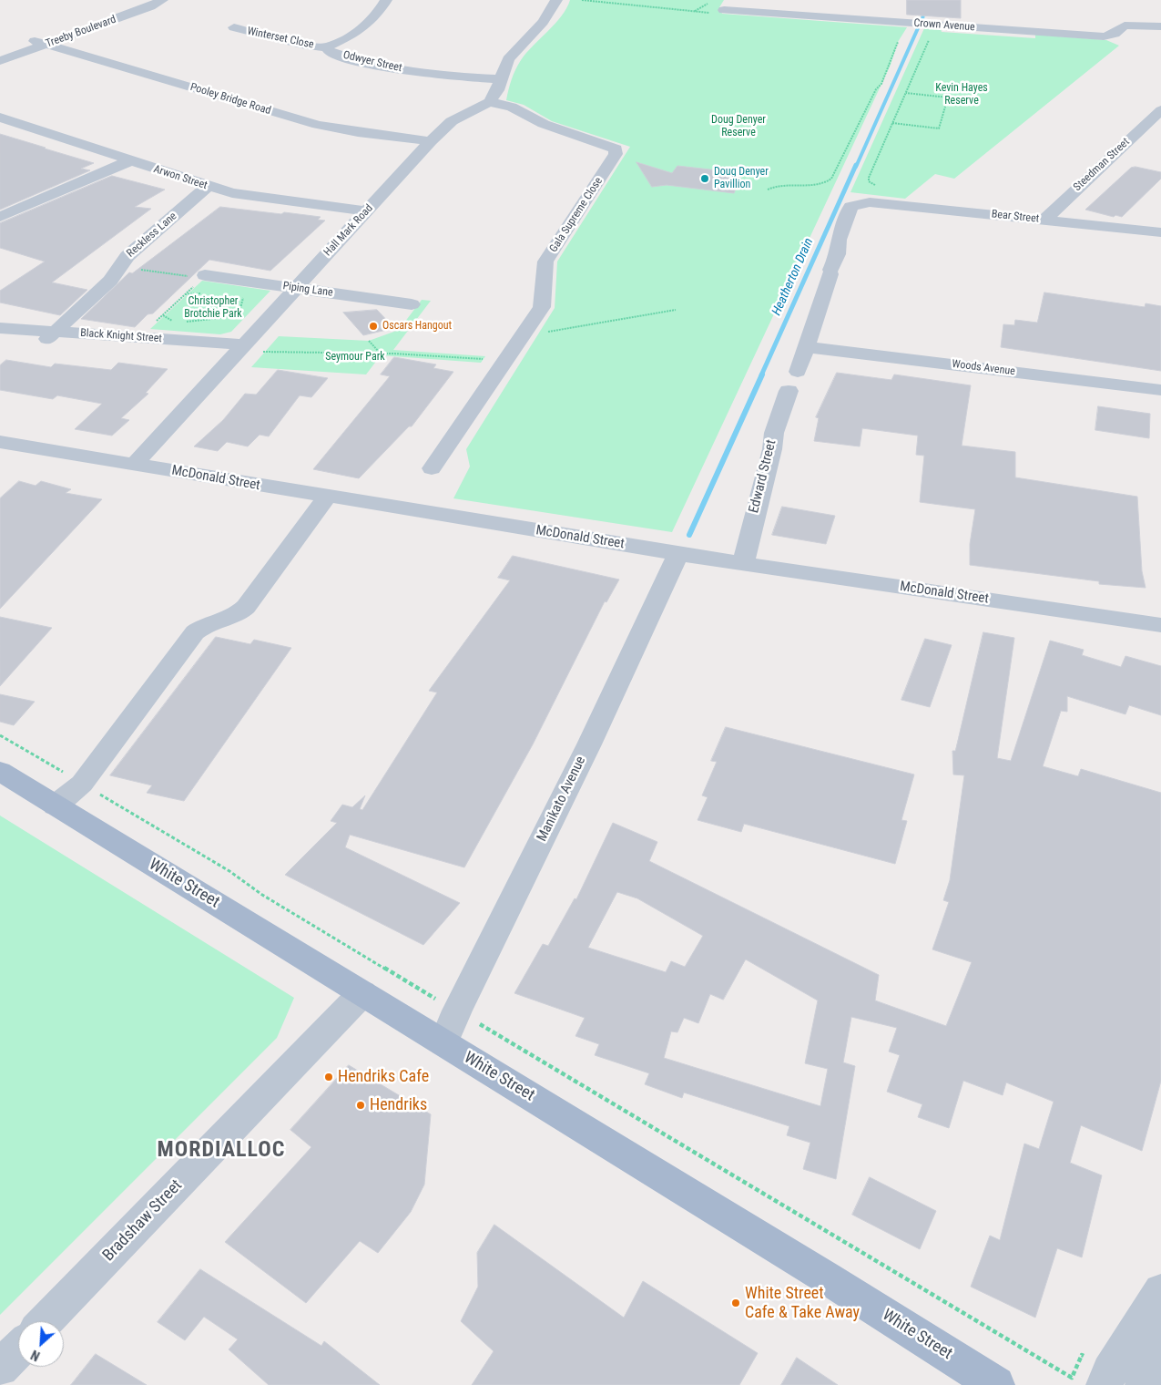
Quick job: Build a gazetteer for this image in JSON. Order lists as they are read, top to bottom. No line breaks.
{"streets":{"main road":["White Street"],"street":["Crown Avenue","Treeby Boulevard","Winterset Close","Odwyer Street","Pooley Bridge Road","Steedman Street","Arwon Street","Gala Supreme Close","Bear Street","Hall Mark Road","Reckless Lane","Piping Lane","Black Knight Street","Woods Avenue","Edward Street","McDonald Street","Manikato Avenue","Bradshaw Street"]},"crossings":[["Treeby Boulevard","Pooley Bridge Road"],["Winterset Close","Odwyer Street"],["Pooley Bridge Road","Hall Mark Road"],["Steedman Street","Bear Street"],["Arwon Street","Hall Mark Road"],["Arwon Street","Reckless Lane"],["Gala Supreme Close","Hall Mark Road"],["Hall Mark Road","Piping Lane"],["Hall Mark Road","Black Knight Street"],["Hall Mark Road","McDonald Street"],["Reckless Lane","Black Knight Street"],["Edward Street","McDonald Street"],["McDonald Street","Manikato Avenue"],["Manikato Avenue","White Street"],["White Street","Bradshaw Street"]],"districts":["MORDIALLOC"],"water":["Heatherton Drain"],"parks":["Kevin Hayes Reserve","Doug Denyer Reserve","Christopher Brotchie Park","Seymour Park"],"places":["Doug Denyer Pavillion","Oscars Hangout","Hendriks Cafe","Hendriks","White Street Cafe & Take Away"],"north":"bottom left"}
